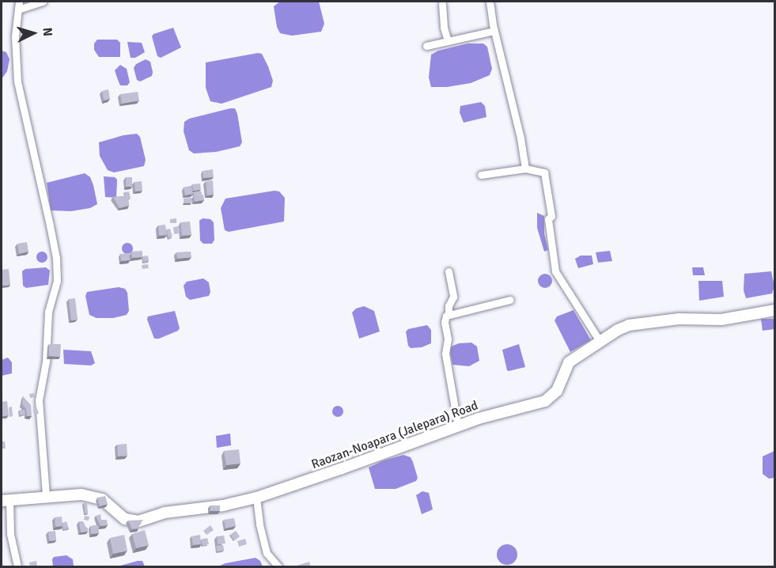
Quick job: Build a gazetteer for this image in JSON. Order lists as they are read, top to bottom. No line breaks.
{"streets":{"main road":["Raozan-Noapara (Jalepara) Road"]},"north":"right"}
